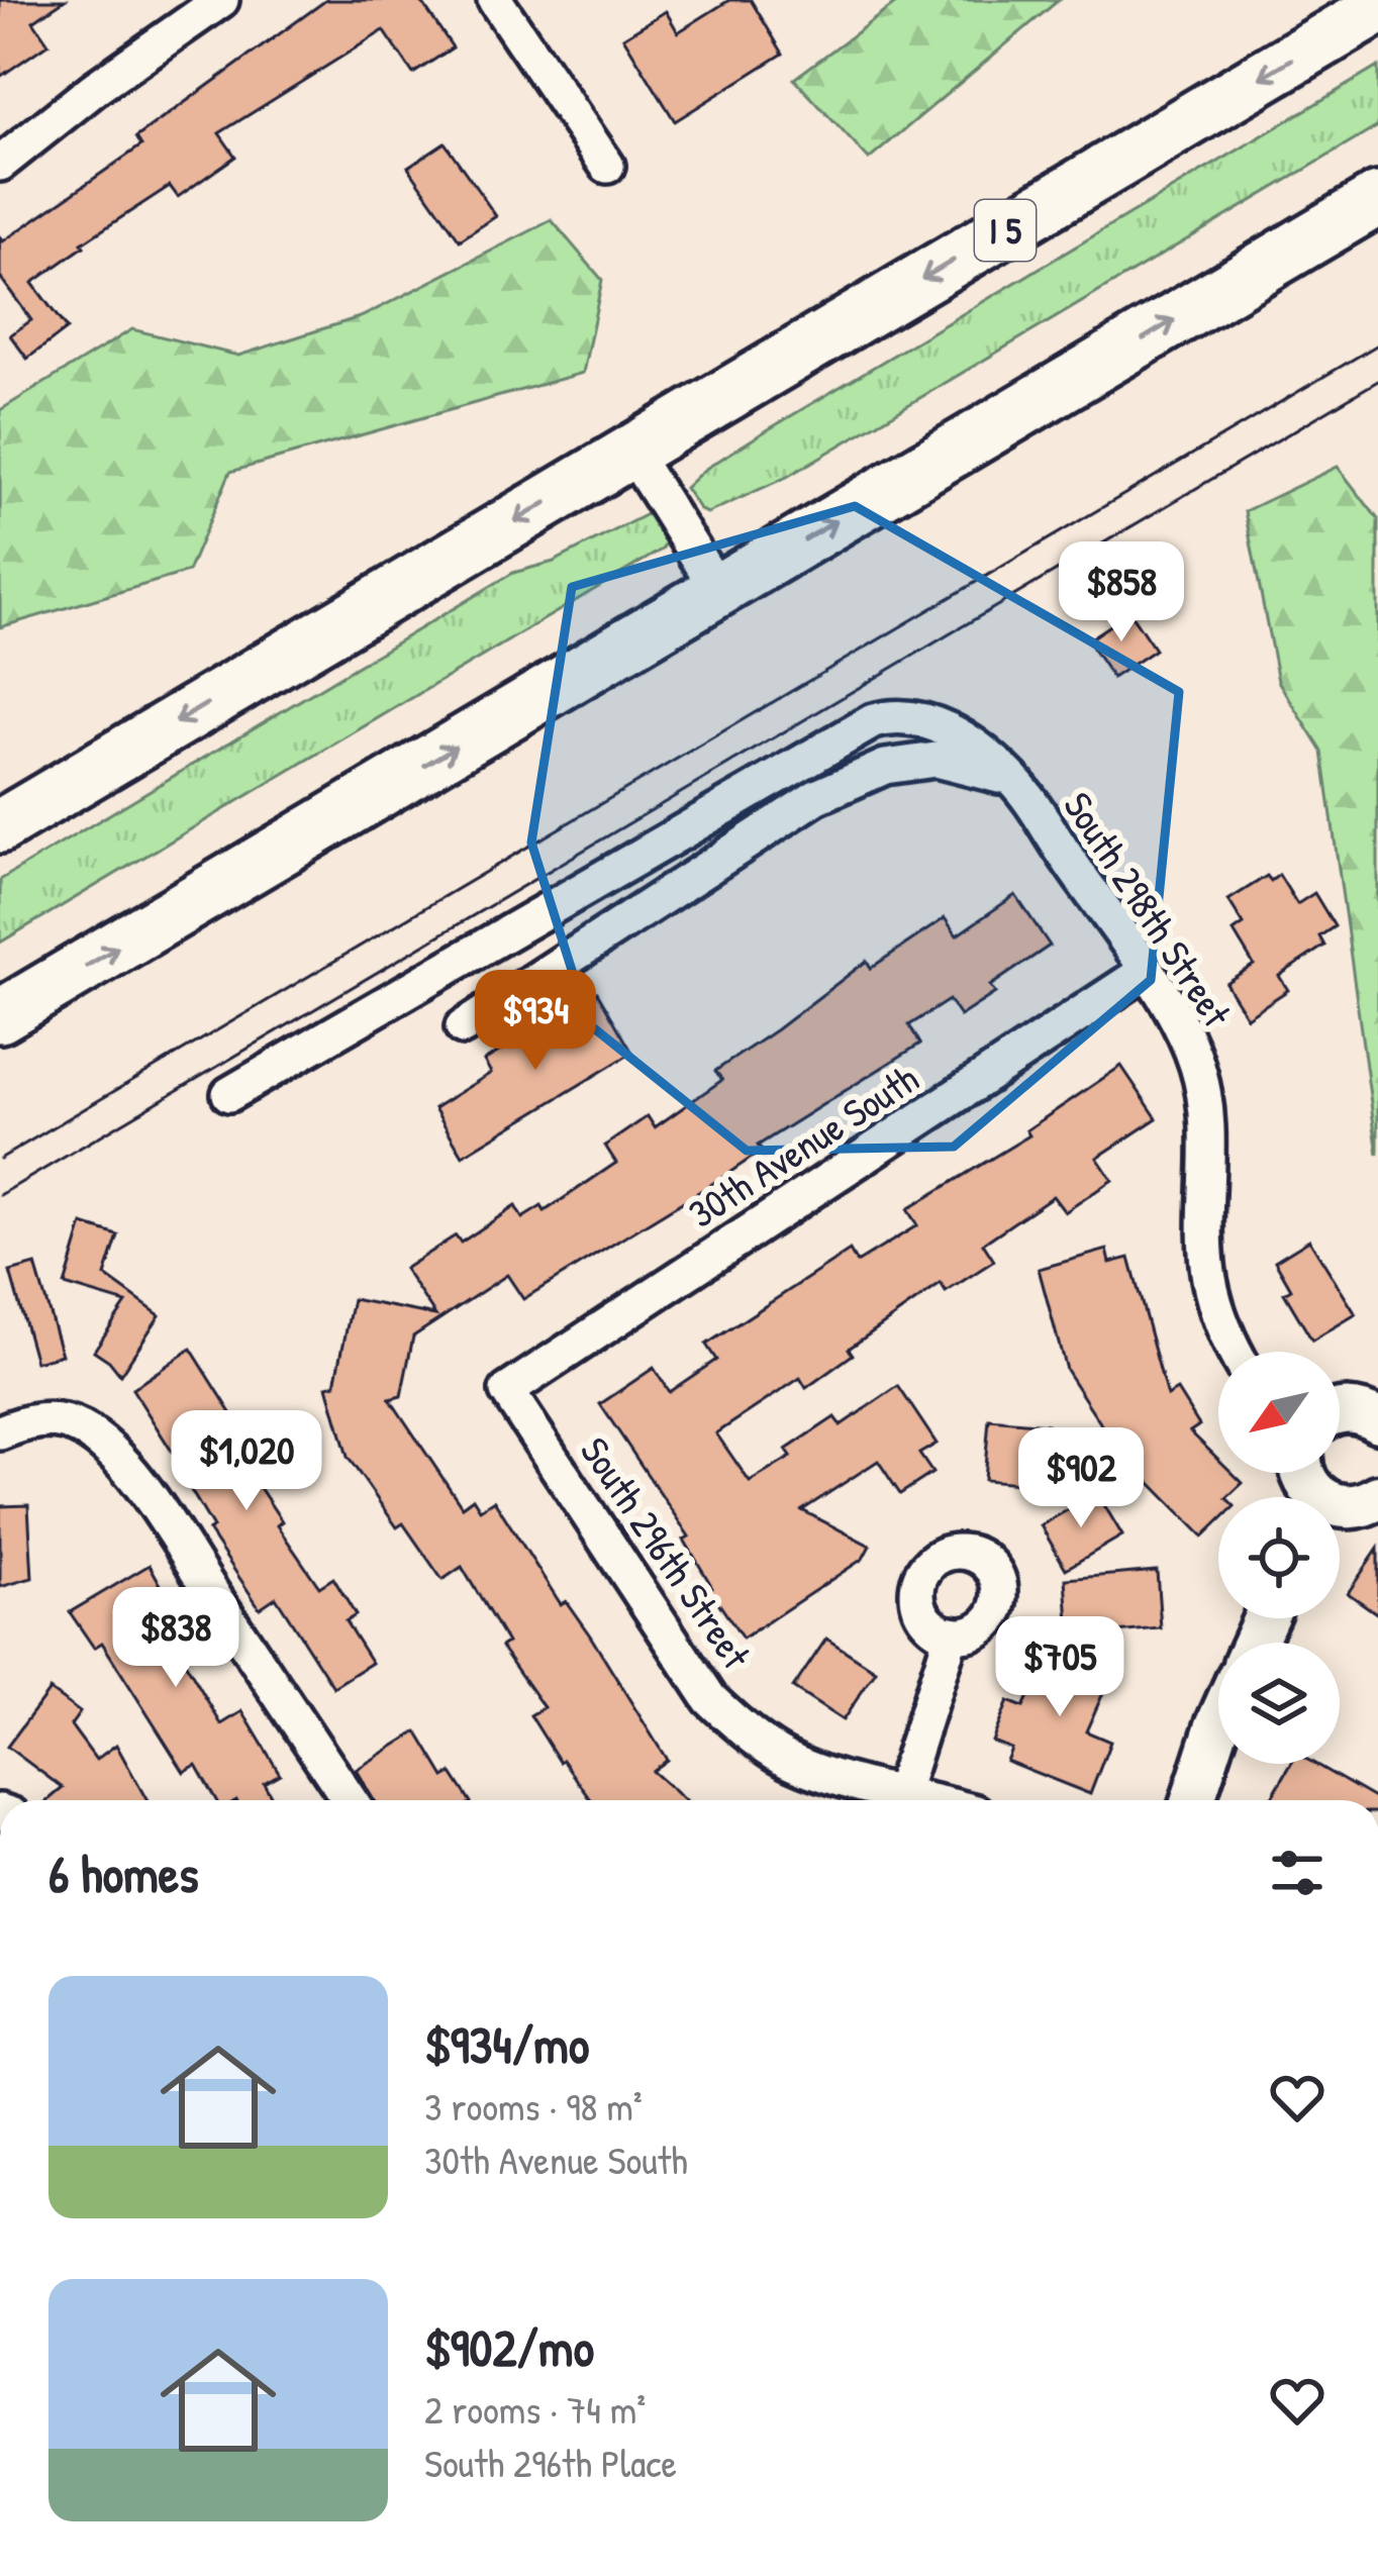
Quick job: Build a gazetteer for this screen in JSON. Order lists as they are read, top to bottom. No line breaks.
{"streets":{"highway":["I 5"],"street":["South 298th Street","30th Avenue South","South 296th Street"]},"crossings":[["South 298th Street","30th Avenue South"],["30th Avenue South","South 296th Street"]],"north":"bottom left","page":{"price":["$858","$934","$1,020","$902","$838","$705"],"heading":"6 homes","list":[{"name":"$934/mo","note":"3 rooms · 98 m² · 30th Avenue South"},{"name":"$902/mo","note":"2 rooms · 74 m² · South 296th Place"}]}}
